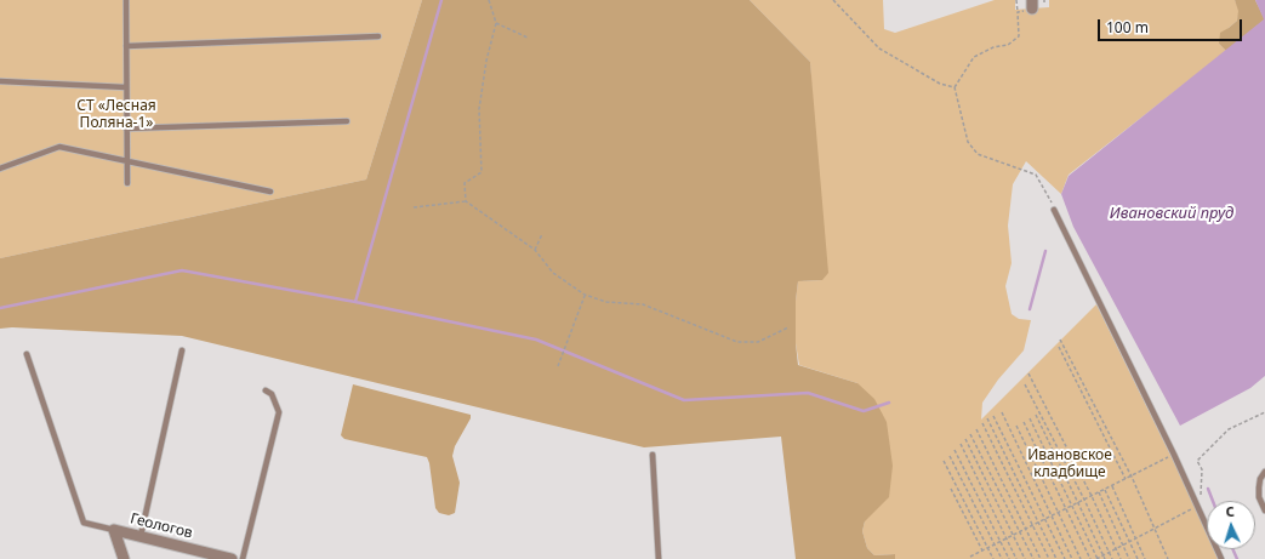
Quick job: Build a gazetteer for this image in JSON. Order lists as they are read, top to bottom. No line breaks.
{"streets":{"street":["Геологов"]},"water":["Ивановский пруд"],"parks":["СТ «Лесная Поляна-1»","Ивановское кладбище"],"scale_bar":"100 m","north":"top"}
